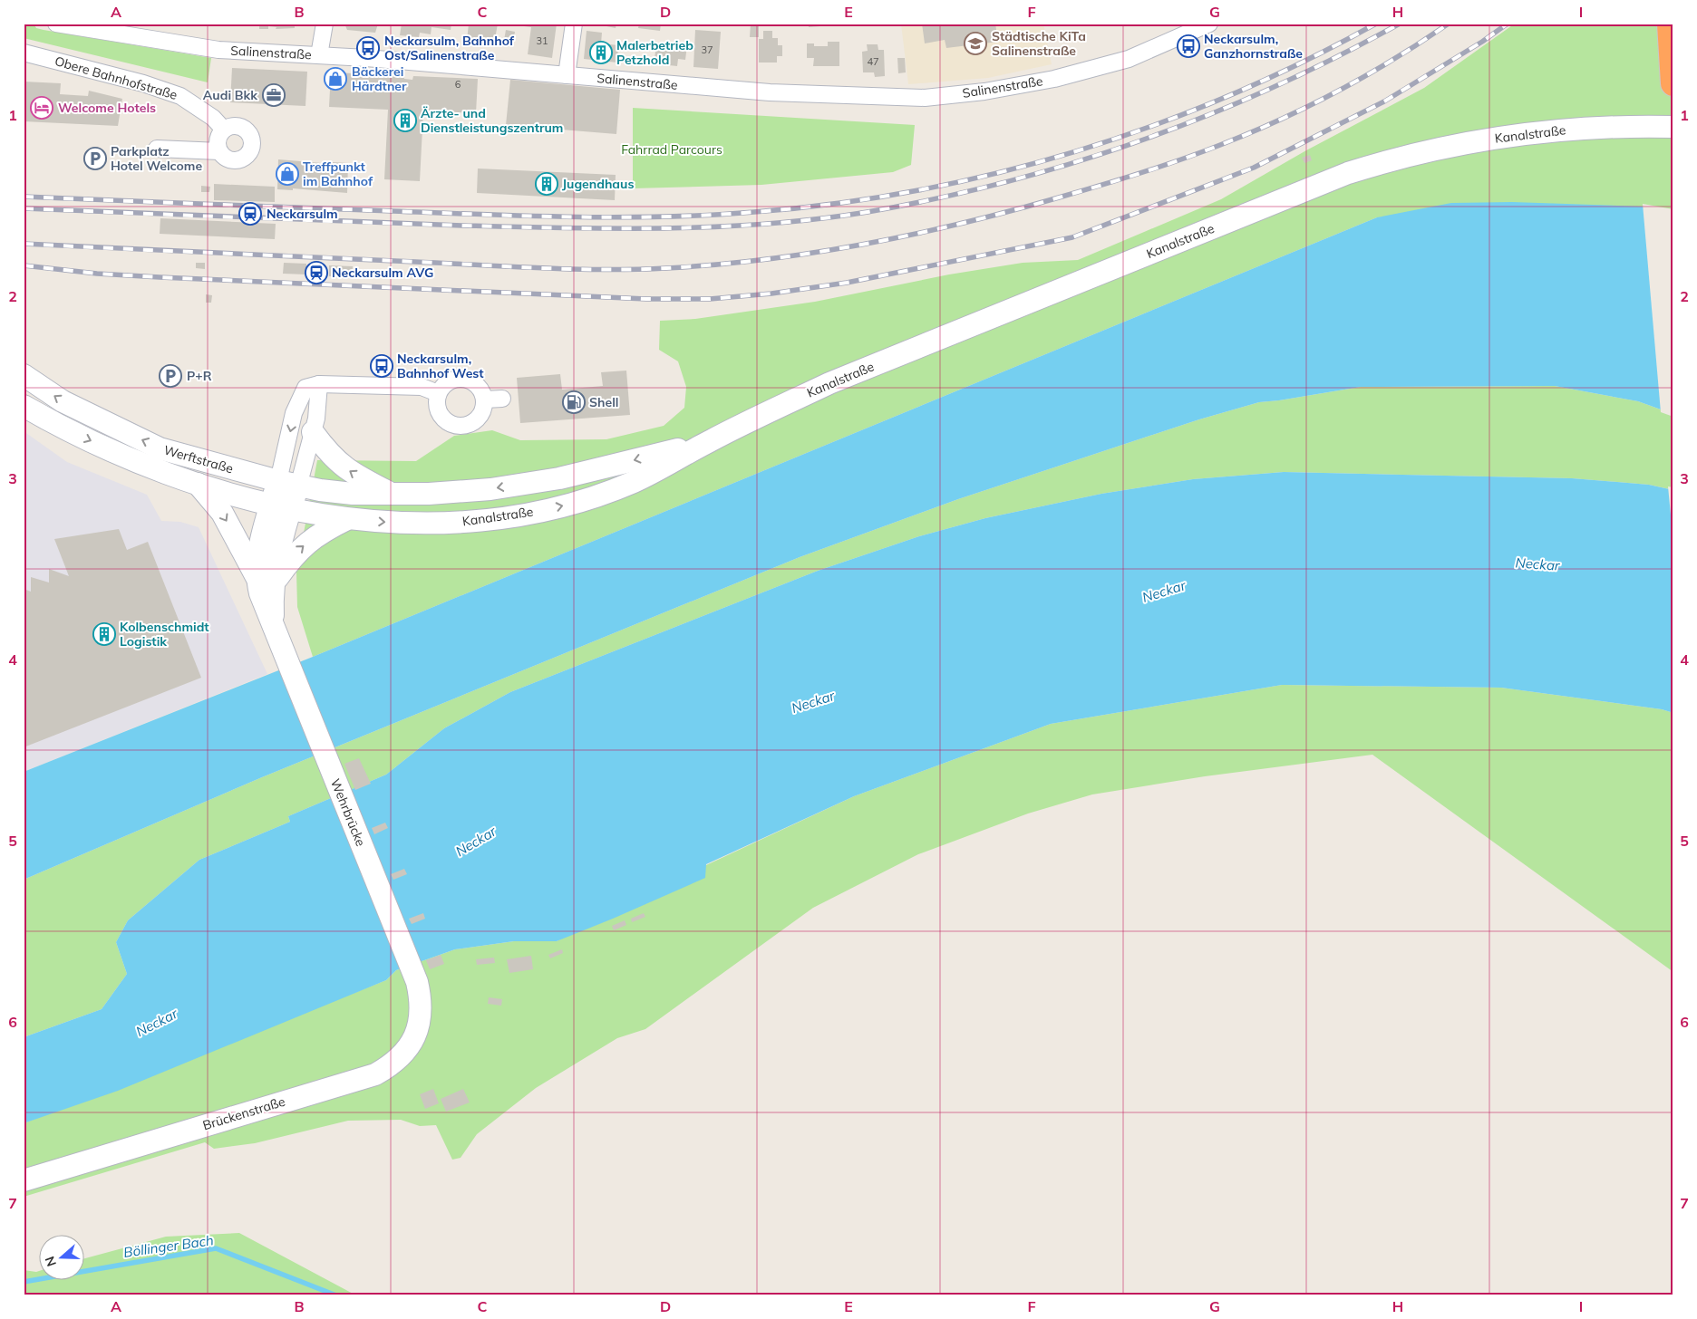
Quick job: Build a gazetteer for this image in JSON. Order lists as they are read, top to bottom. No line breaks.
{"streets":{"main road":["Kanalstraße","Werftstraße","Wehrbrücke","Brückenstraße"],"street":["Salinenstraße","Obere Bahnhofstraße"]},"crossings":[["Kanalstraße","Werftstraße"],["Wehrbrücke","Brückenstraße"]],"water":["Neckar","Böllinger Bach"],"parks":["Fahrrad Parcours"],"places":{"school or university":["Städtische KiTa Salinenstraße"],"bus stop":["Neckarsulm, Ganzhornstraße","Neckarsulm, Bahnhof Ost/Salinenstraße","Neckarsulm, Bahnhof West"],"building":["Malerbetrieb Petzhold","Ärzte- und Dienstleistungszentrum","Jugendhaus","Kolbenschmidt Logistik"],"shop":["Bäckerei Härdtner","Treffpunkt im Bahnhof"],"office":["Audi Bkk"],"hotel":["Welcome Hotels"],"parking":["Parkplatz Hotel Welcome","P+R"],"station":["Neckarsulm","Neckarsulm AVG"],"fuel station":["Shell"]},"house_numbers":["31","37","47","6"],"north":"left","grid":{"columns":["A","B","C","D","E","F","G","H","I"],"rows":["1","2","3","4","5","6","7"]}}
